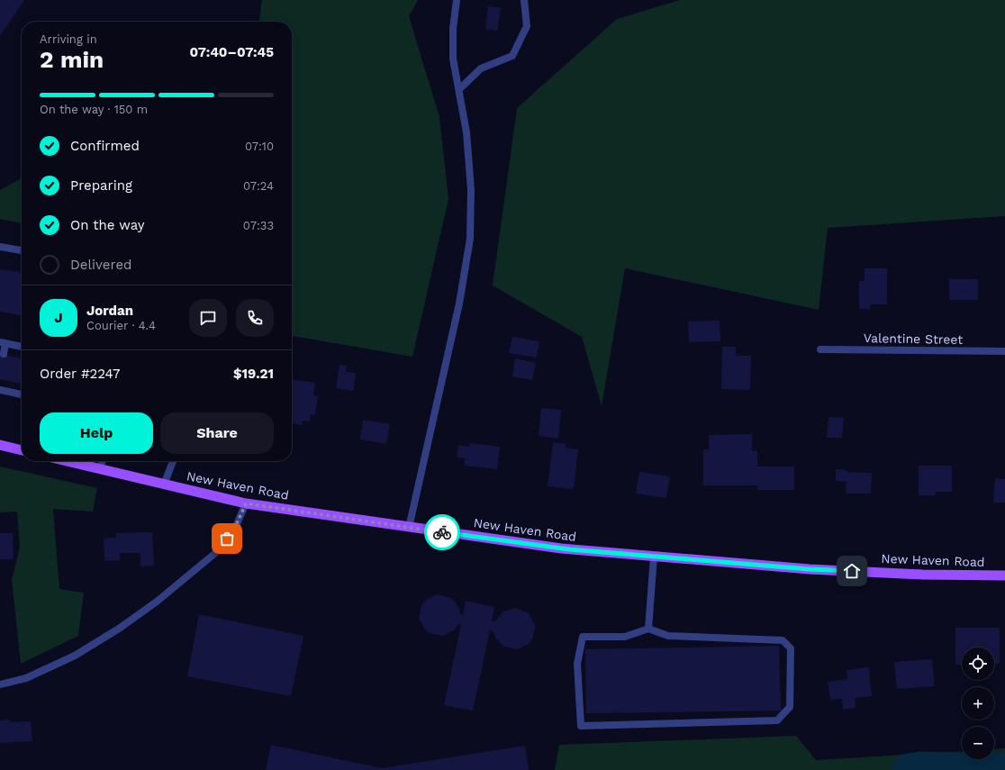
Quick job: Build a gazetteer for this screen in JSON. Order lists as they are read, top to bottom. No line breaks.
{"streets":{"main road":["New Haven Road"],"street":["Valentine Street"]},"page":{"heading":["2 min","Arriving in","07:40–07:45"],"panel":["Jordan","Courier · 4.4","Order #2247","$19.21"],"bar":"On the way · 150 m","list":[["Confirmed","07:10"],["Preparing","07:24"],["On the way","07:33"],"Delivered"],"round":"J","buttons":["Help","Share"],"map_buttons":["+","−"]}}
